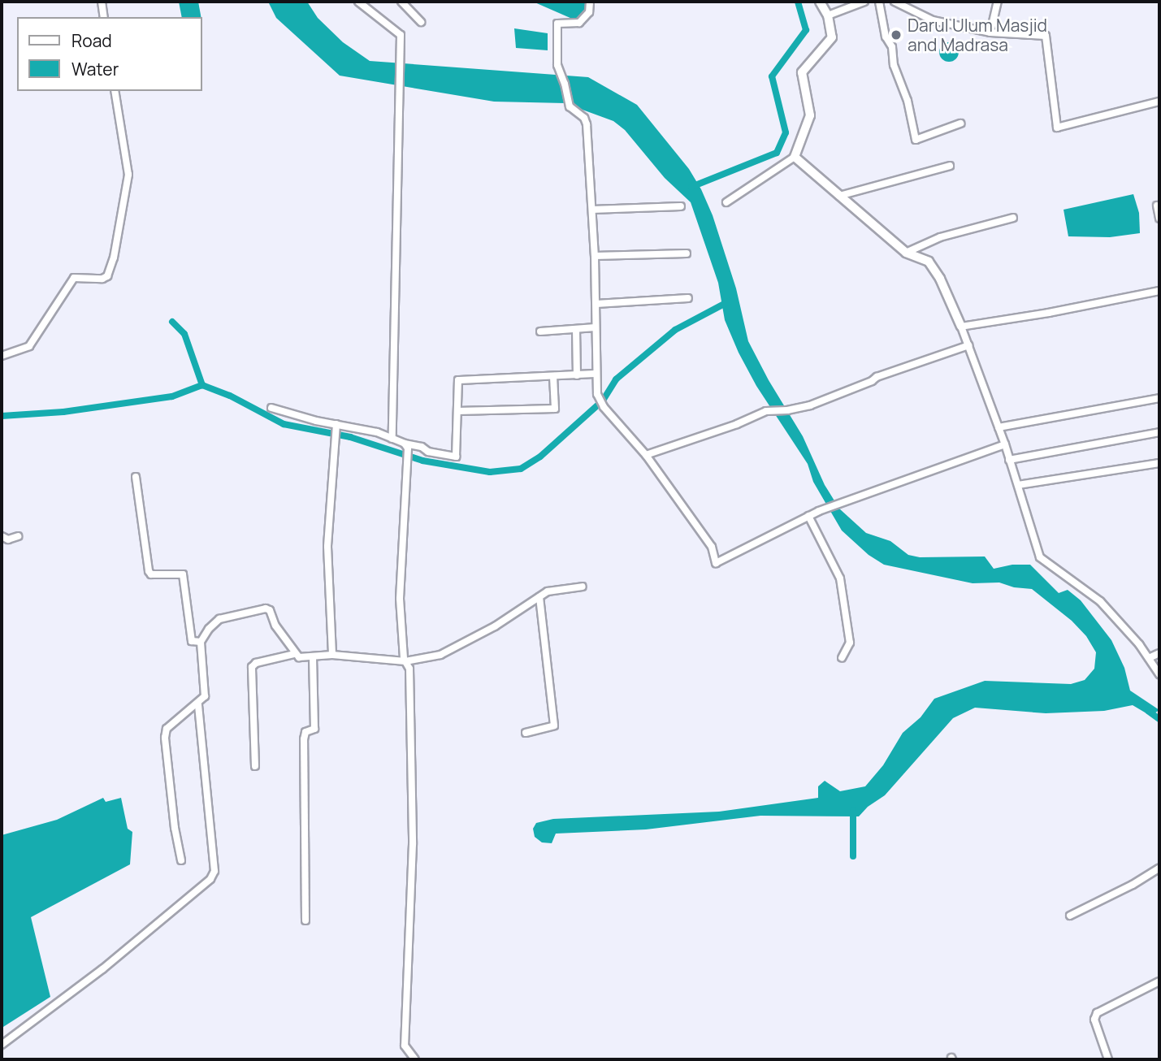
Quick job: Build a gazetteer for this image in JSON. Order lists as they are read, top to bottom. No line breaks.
{"places":["Darul Ulum Masjid and Madrasa"],"legend":["Road","Water"]}
